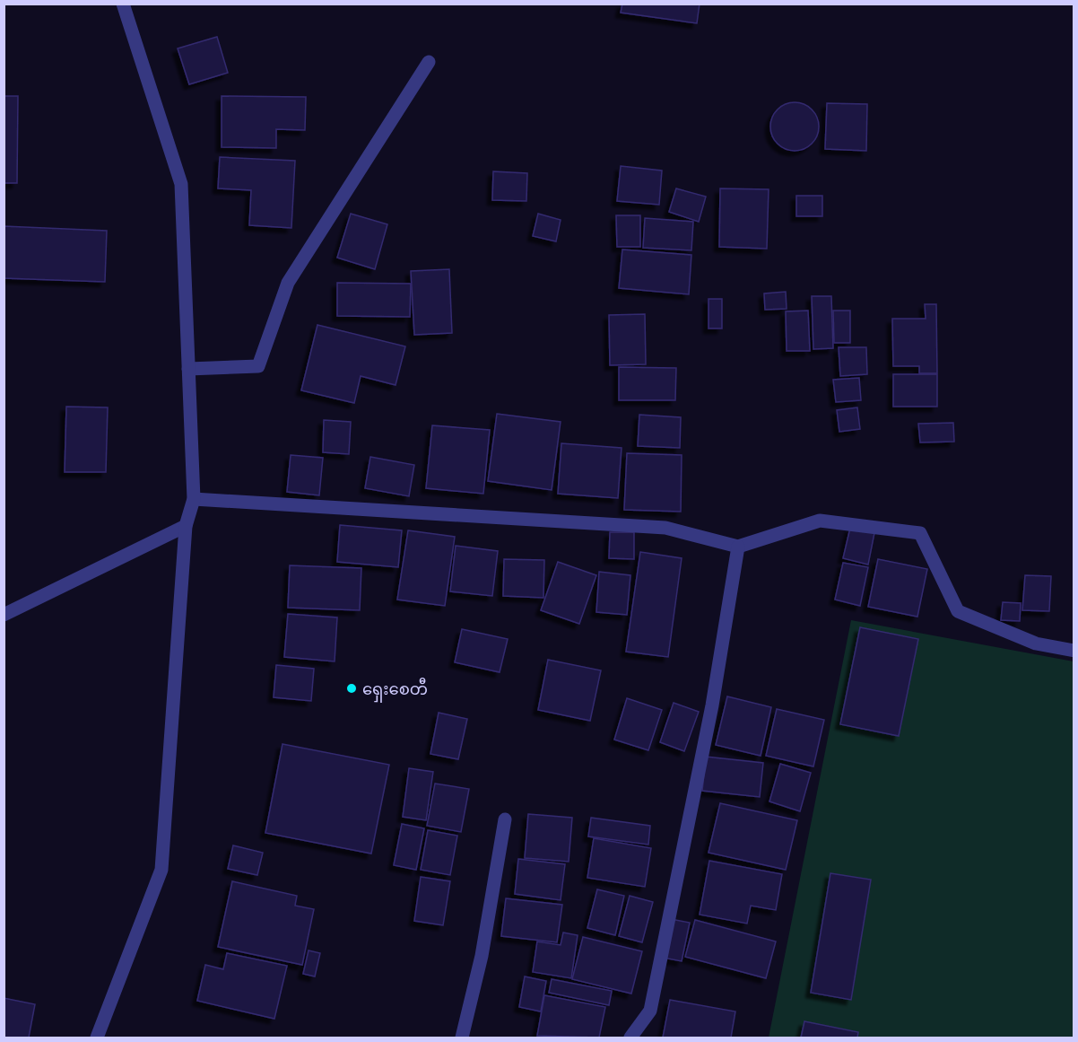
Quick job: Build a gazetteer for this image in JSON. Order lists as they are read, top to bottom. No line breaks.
{"places":["ရှေးစေတီ"]}
